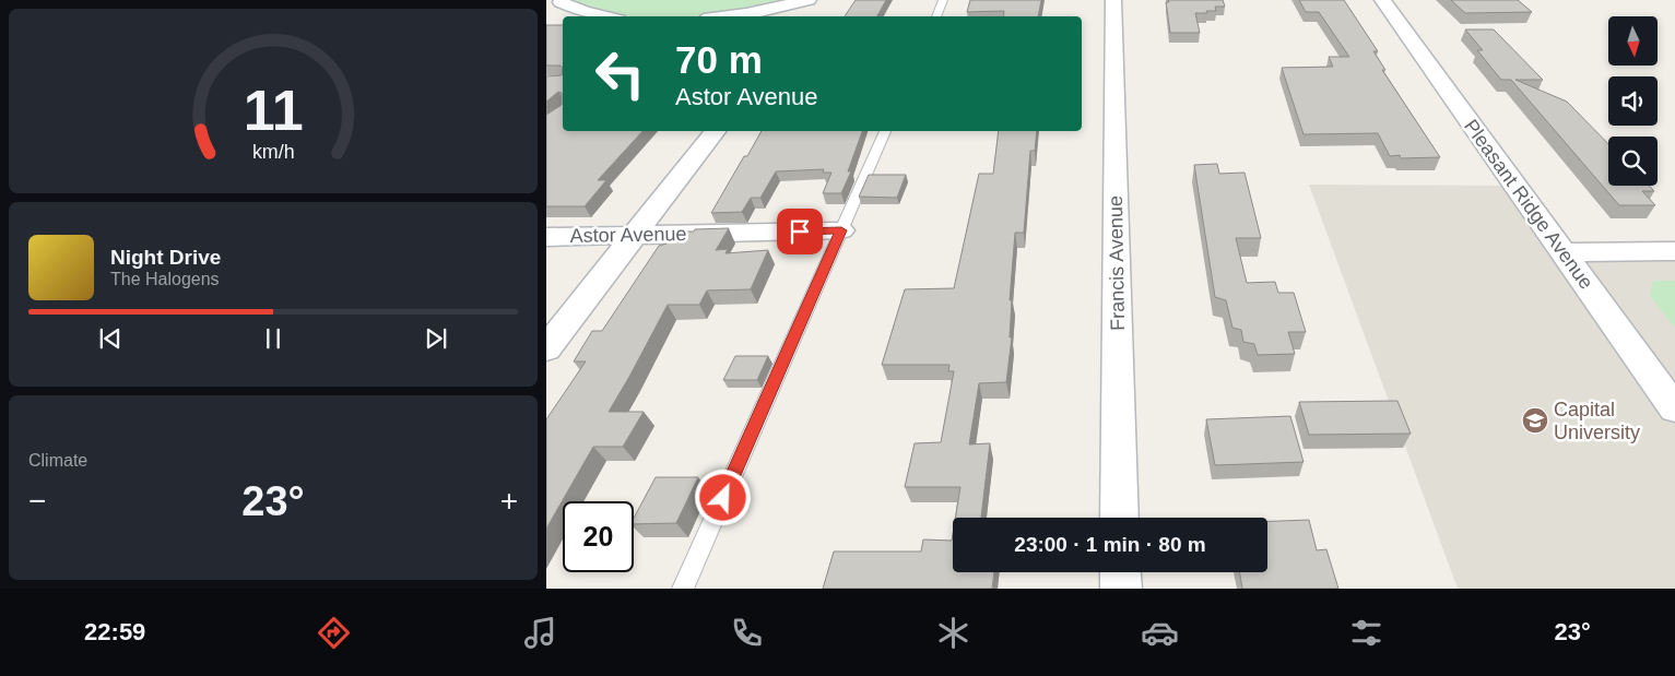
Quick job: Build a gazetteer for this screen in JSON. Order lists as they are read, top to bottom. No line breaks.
{"streets":{"street":["Pleasant Ridge Avenue","Astor Avenue","Francis Avenue"]},"places":{"school or university":["Capital University"]},"north":"bottom","page":{"turn":["70 m","Astor Avenue"],"song":["Night Drive","The Halogens"],"tile":"Climate","heat":["−","23°","+"],"limit":"20","trip":"23:00 · 1 min · 80 m","tabs":["22:59","23°"],"gauge":["11","km/h"]}}
